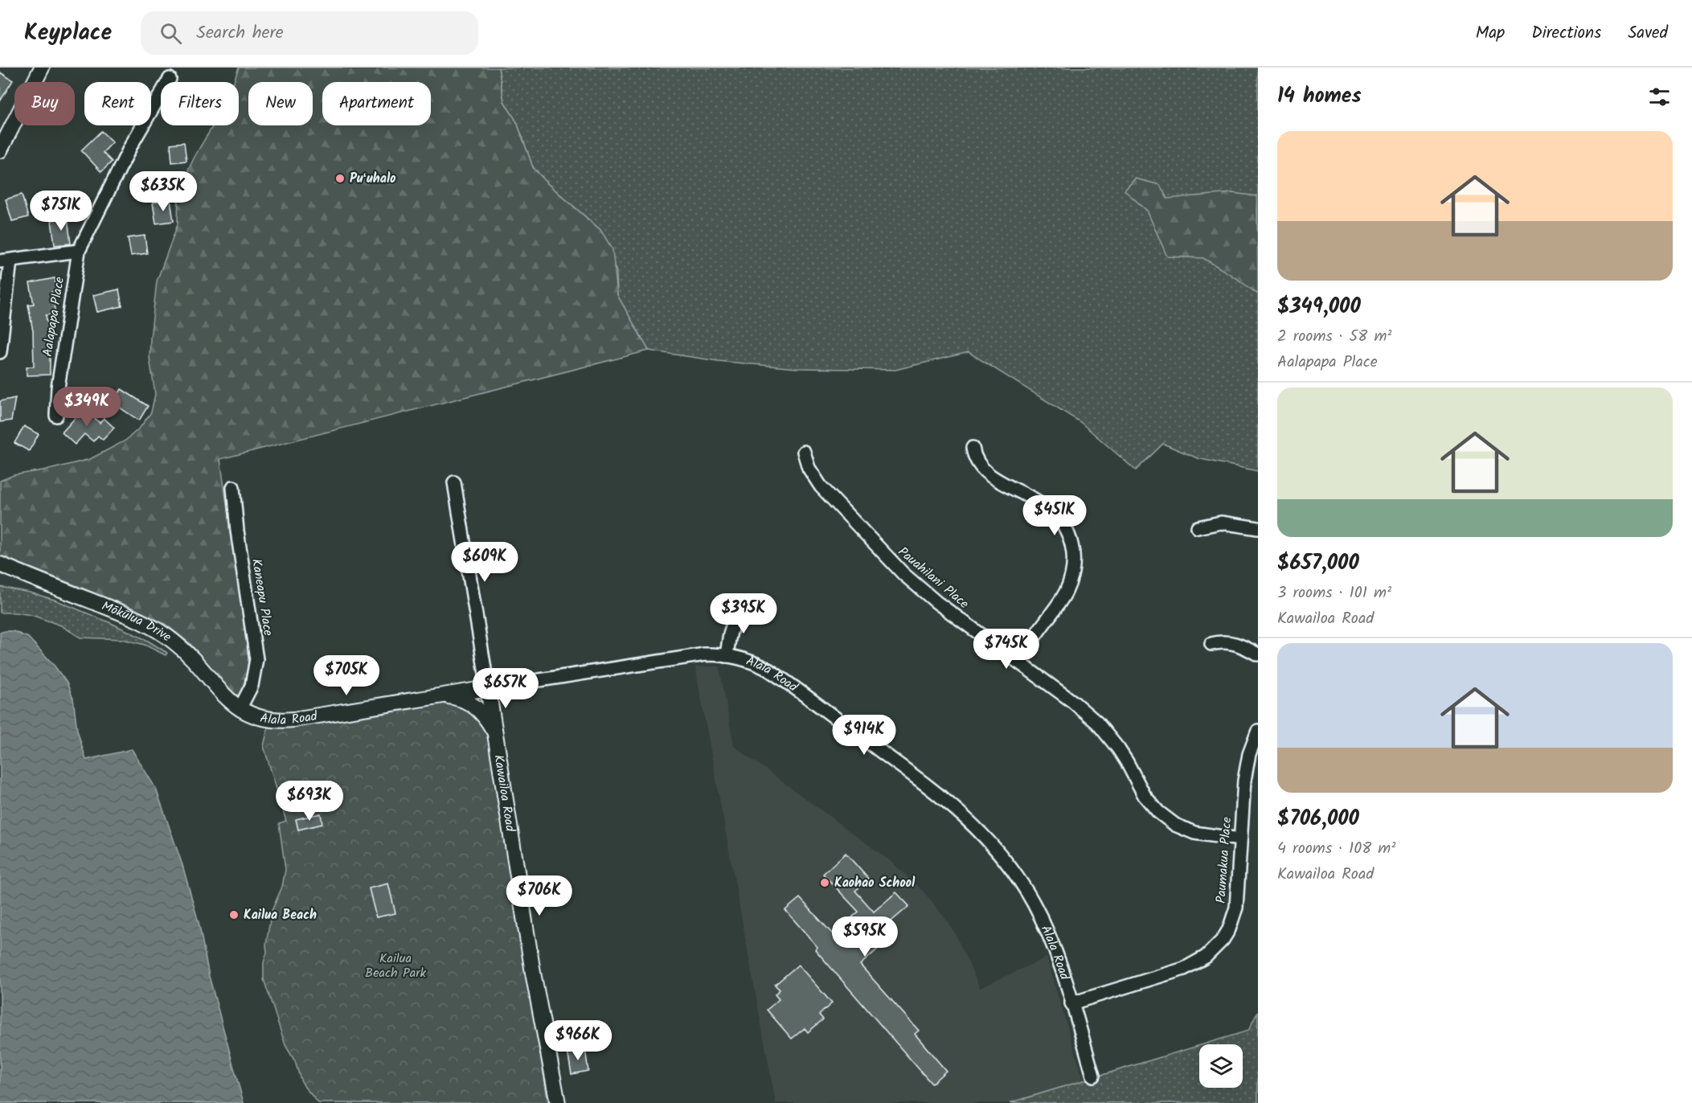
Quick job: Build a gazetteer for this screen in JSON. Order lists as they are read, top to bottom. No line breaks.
{"streets":{"street":["Aalapapa Place","Pauahilani Place","Kaneapu Place","Mōkūlua Drive","Alala Road","Kawailoa Road","Paumakua Place"]},"crossings":[["Pauahilani Place","Paumakua Place"],["Kaneapu Place","Mōkūlua Drive"],["Kaneapu Place","Alala Road"],["Mōkūlua Drive","Alala Road"],["Alala Road","Kawailoa Road"],["Alala Road","Paumakua Place"]],"parks":["Kailua Beach Park"],"places":["Puʻuhalo","Kaohao School","Kailua Beach"],"page":{"header":"Keyplace","search":"Search here","nav":["Map","Directions","Saved"],"heading":"14 homes","chip":["Buy","Rent","Filters","New","Apartment"],"list":[{"name":"$349,000","note":"2 rooms · 58 m² · Aalapapa Place"},{"name":"$657,000","note":"3 rooms · 101 m² · Kawailoa Road"},{"name":"$706,000","note":"4 rooms · 108 m² · Kawailoa Road"}],"price":["$635K","$751K","$349K","$451K","$609K","$395K","$745K","$705K","$657K","$914K","$693K","$706K","$595K","$966K"]}}
